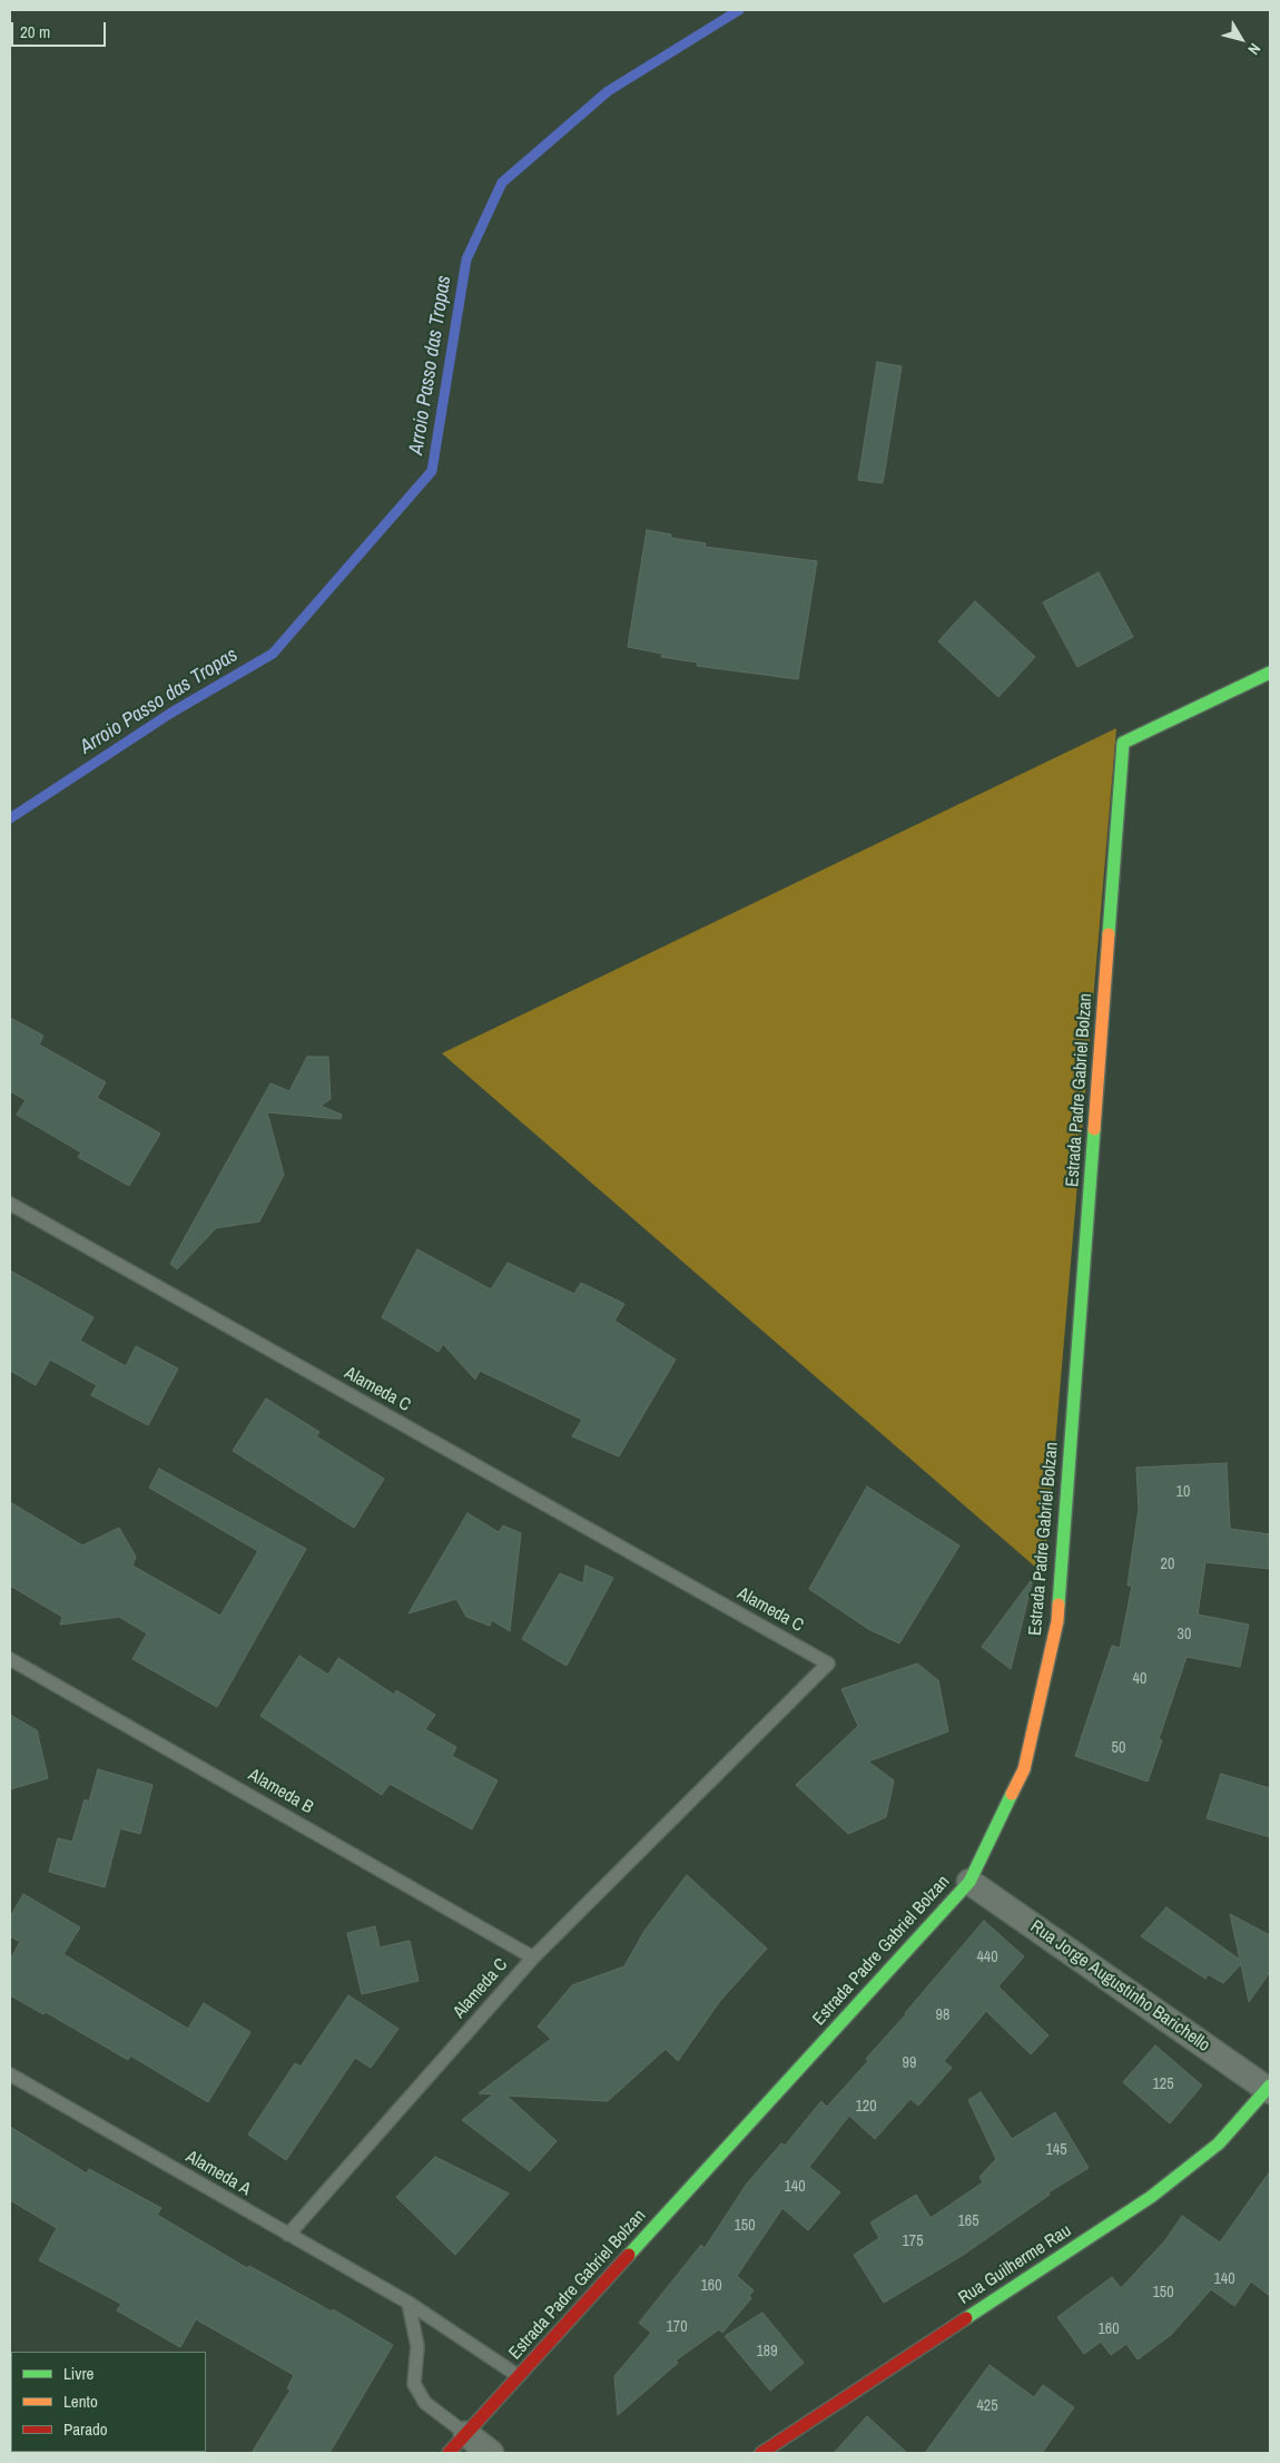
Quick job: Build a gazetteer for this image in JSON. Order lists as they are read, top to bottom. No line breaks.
{"streets":{"street":["Estrada Padre Gabriel Bolzan","Rua Jorge Augustinho Barichello","Rua Guilherme Rau"],"lane":["Alameda C","Alameda B","Alameda A"]},"crossings":[["Estrada Padre Gabriel Bolzan","Rua Jorge Augustinho Barichello"],["Estrada Padre Gabriel Bolzan","Alameda A"],["Alameda C","Alameda B"],["Alameda C","Alameda A"],["Rua Jorge Augustinho Barichello","Rua Guilherme Rau"]],"water":["Arroio Passo das Tropas"],"house_numbers":["10","20","30","40","50","440","98","99","125","120","145","140","165","150","175","140","160","150","170","160","189","425"],"legend":["Livre","Lento","Parado"],"scale_bar":"20 m","north":"bottom right"}
